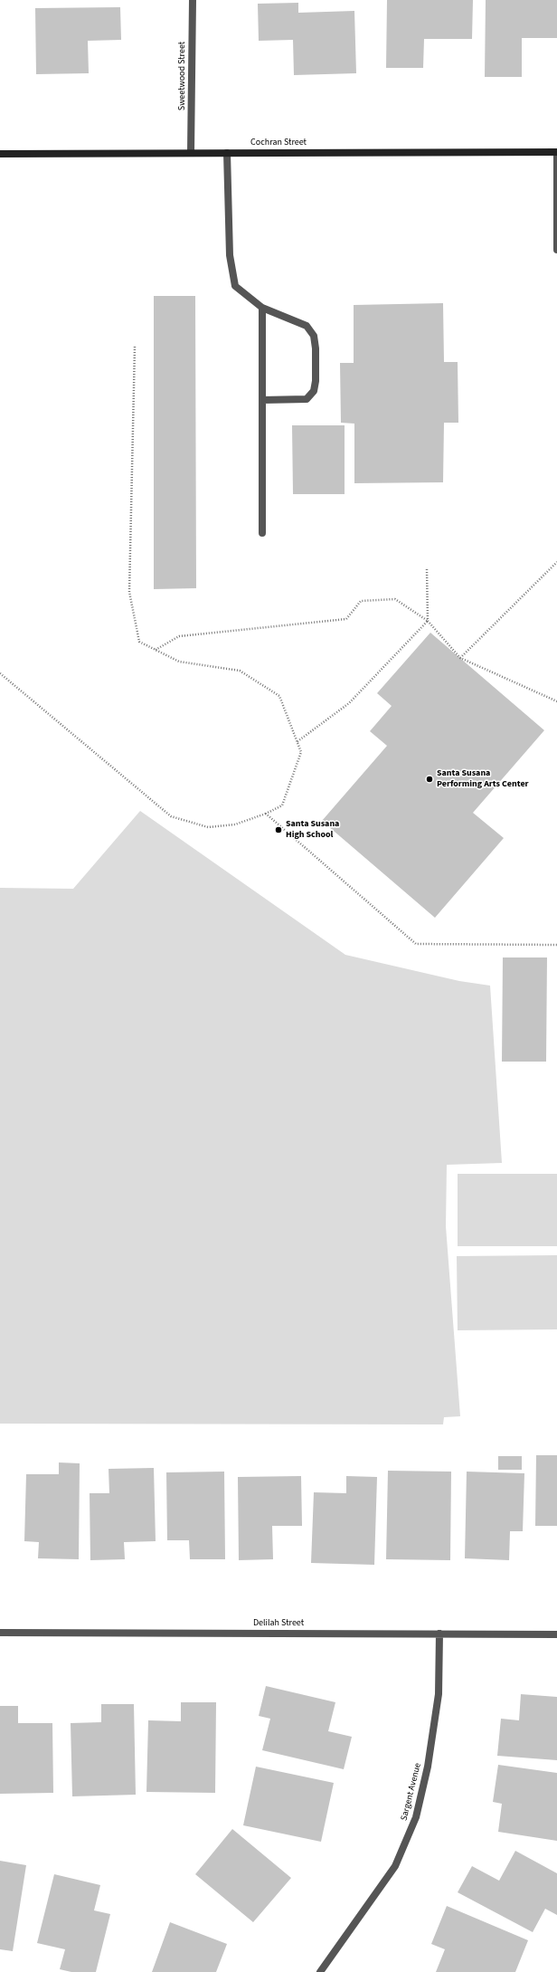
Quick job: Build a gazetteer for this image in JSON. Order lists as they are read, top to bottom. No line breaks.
{"streets":{"main road":["Cochran Street"],"street":["Sweetwood Street","Delilah Street","Sargent Avenue"]},"crossings":[["Sweetwood Street","Cochran Street"],["Delilah Street","Sargent Avenue"]],"places":["Santa Susana Performing Arts Center","Santa Susana High School"]}
